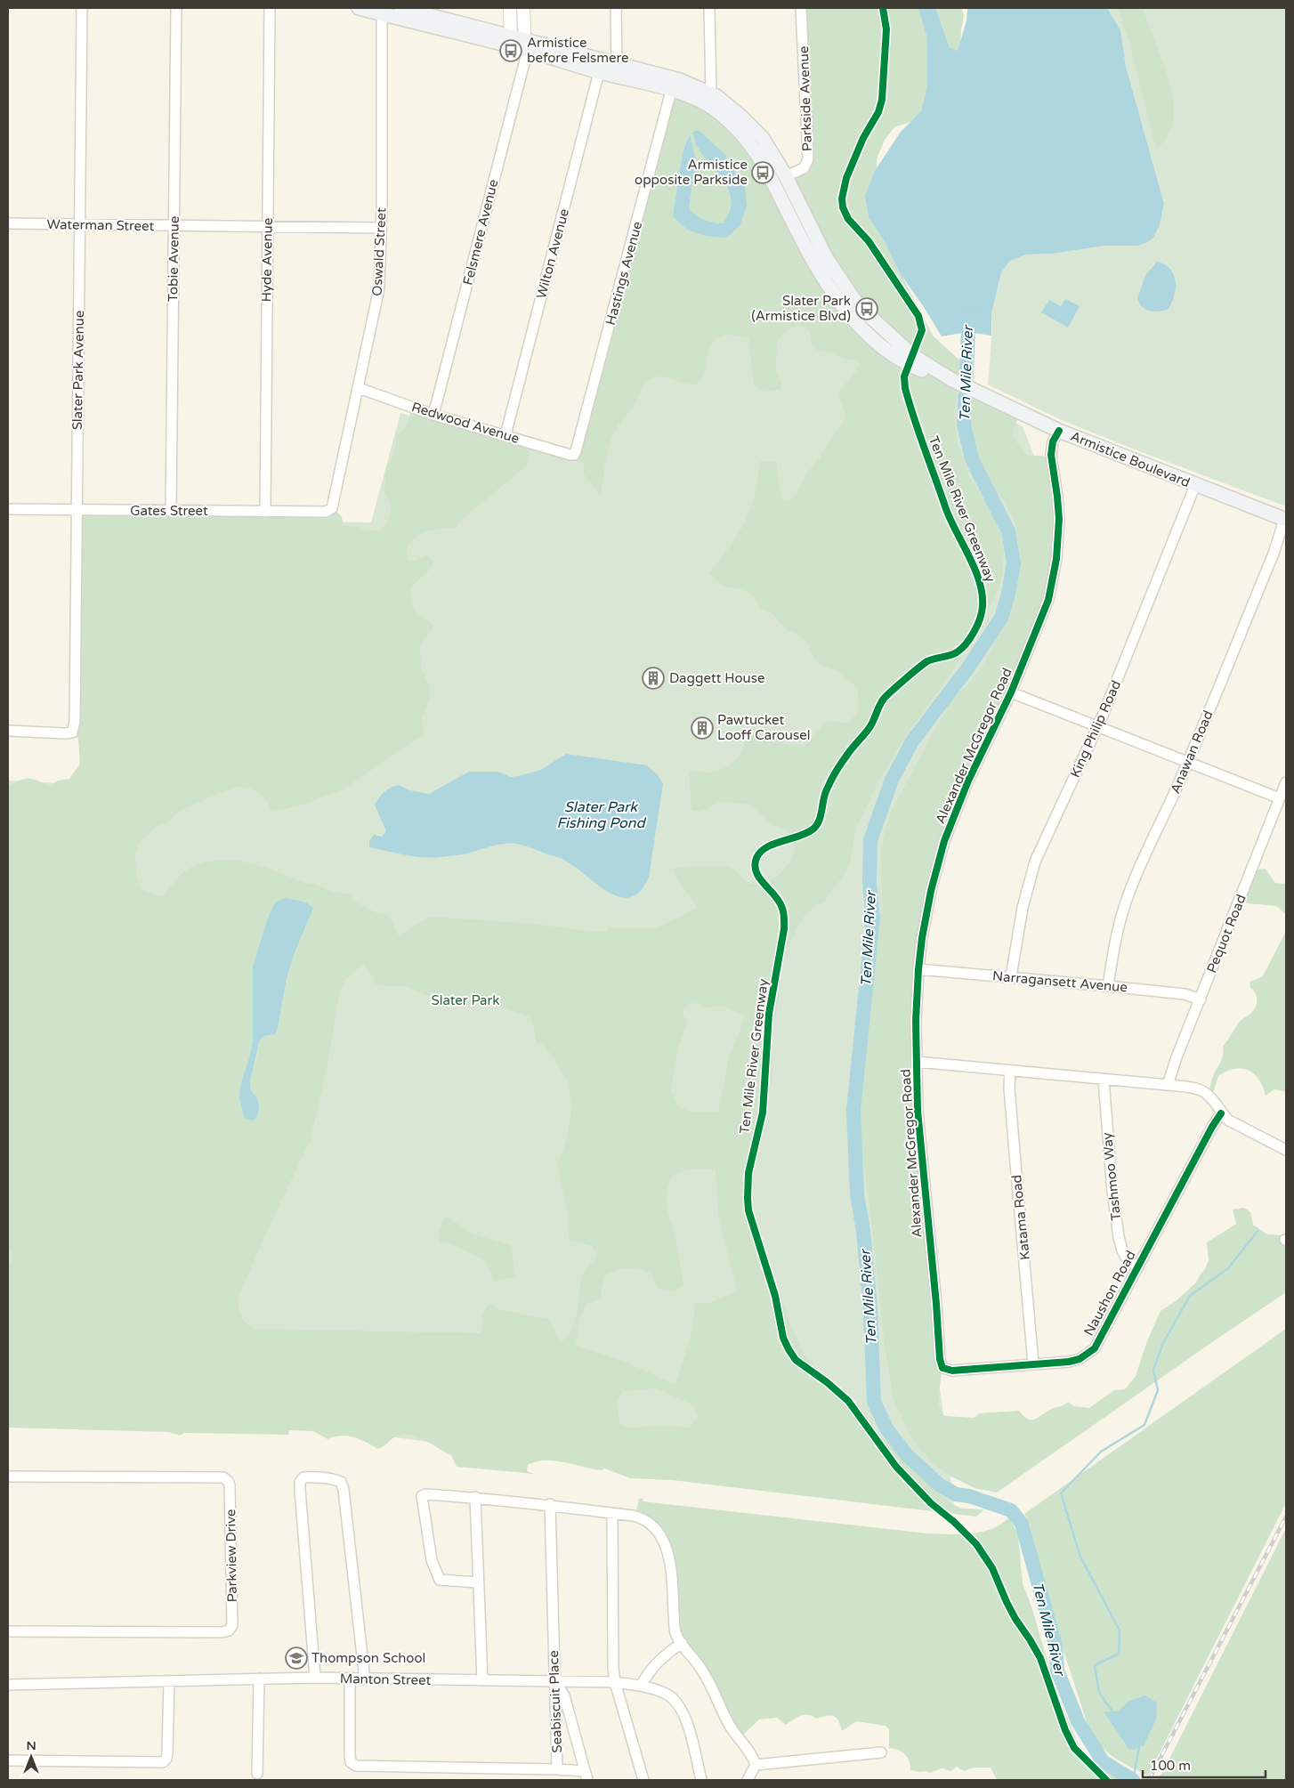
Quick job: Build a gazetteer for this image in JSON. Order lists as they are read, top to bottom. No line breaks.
{"streets":{"main road":["Armistice Boulevard"],"street":["Parkside Avenue","Waterman Street","Felsmere Avenue","Oswald Street","Wilton Avenue","Tobie Avenue","Hyde Avenue","Hastings Avenue","Slater Park Avenue","Redwood Avenue","Gates Street","King Philip Road","Alexander McGregor Road","Anawan Road","Pequot Road","Narragansett Avenue","Tashmoo Way","Katama Road","Naushon Road","Parkview Drive","Manton Street","Seabiscuit Place"],"cycle path":["Ten Mile River Greenway"]},"crossings":[["Parkside Avenue","Armistice Boulevard"],["Waterman Street","Oswald Street"],["Waterman Street","Tobie Avenue"],["Waterman Street","Hyde Avenue"],["Waterman Street","Slater Park Avenue"],["Felsmere Avenue","Redwood Avenue"],["Felsmere Avenue","Armistice Boulevard"],["Oswald Street","Redwood Avenue"],["Oswald Street","Armistice Boulevard"],["Oswald Street","Gates Street"],["Wilton Avenue","Redwood Avenue"],["Wilton Avenue","Armistice Boulevard"],["Tobie Avenue","Gates Street"],["Hyde Avenue","Gates Street"],["Hastings Avenue","Redwood Avenue"],["Hastings Avenue","Armistice Boulevard"],["Slater Park Avenue","Gates Street"],["Armistice Boulevard","King Philip Road"],["Armistice Boulevard","Alexander McGregor Road"],["Armistice Boulevard","Anawan Road"],["King Philip Road","Narragansett Avenue"],["Alexander McGregor Road","Narragansett Avenue"],["Alexander McGregor Road","Naushon Road"],["Anawan Road","Narragansett Avenue"],["Pequot Road","Narragansett Avenue"],["Tashmoo Way","Naushon Road"],["Katama Road","Naushon Road"],["Manton Street","Seabiscuit Place"]],"water":["Ten Mile River","Slater Park Fishing Pond"],"parks":["Slater Park"],"places":{"bus stop":["Armistice before Felsmere","Armistice opposite Parkside","Slater Park (Armistice Blvd)"],"building":["Daggett House","Pawtucket Looff Carousel"],"school or university":["Thompson School"]},"scale_bar":"100 m","north":"top"}
